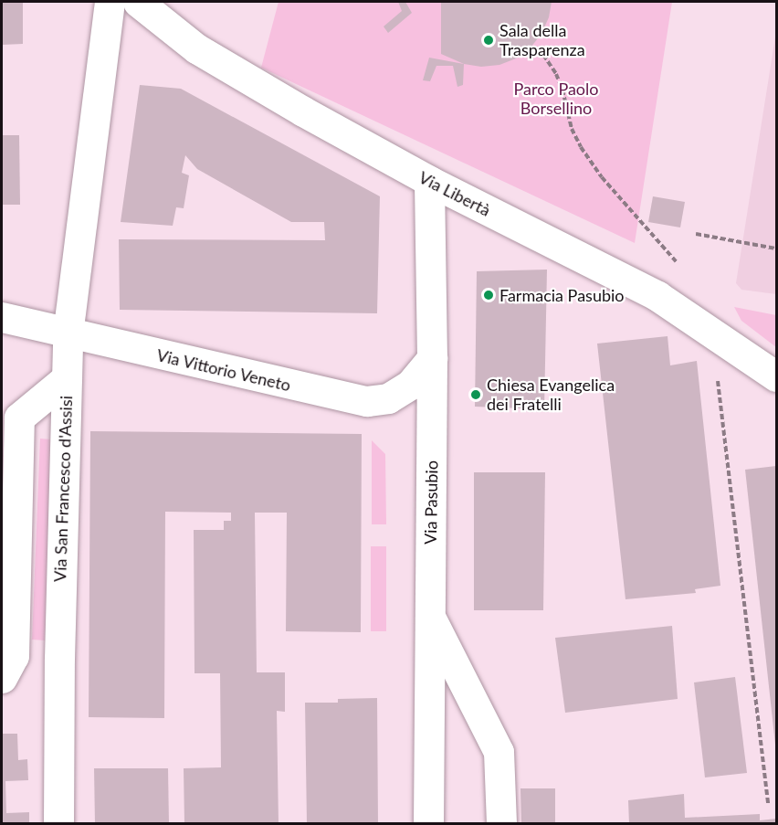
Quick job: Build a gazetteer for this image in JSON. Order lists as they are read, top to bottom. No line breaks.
{"streets":{"street":["Via Libertà","Via Vittorio Veneto","Via San Francesco d'Assisi","Via Pasubio"]},"crossings":[["Via Libertà","Via Pasubio"],["Via Vittorio Veneto","Via Pasubio"]],"parks":["Parco Paolo Borsellino"],"places":["Sala della Trasparenza","Farmacia Pasubio","Chiesa Evangelica dei Fratelli"]}
